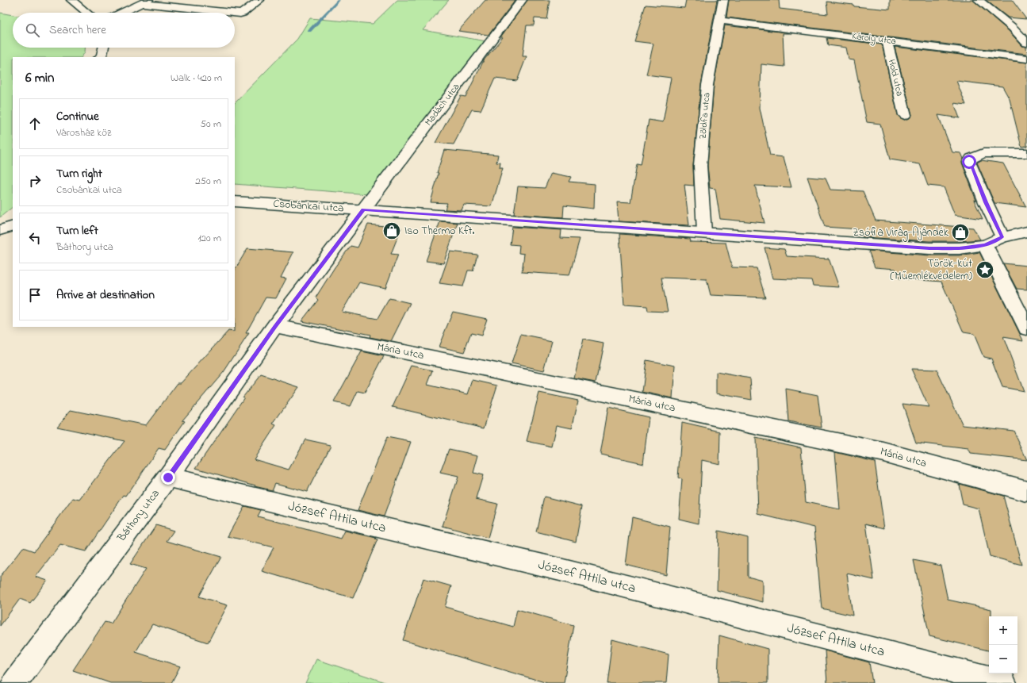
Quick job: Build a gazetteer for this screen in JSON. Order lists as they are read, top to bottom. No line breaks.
{"streets":{"street":["Károly utca","Hold utca","Madách utca","Zöldfa utca","Csobánkai utca","Mária utca","Báthory utca","József Attila utca"]},"crossings":[["Károly utca","Hold utca"],["Károly utca","Zöldfa utca"],["Madách utca","Csobánkai utca"],["Madách utca","Báthory utca"],["Zöldfa utca","Csobánkai utca"],["Csobánkai utca","Báthory utca"],["Mária utca","Báthory utca"],["Báthory utca","József Attila utca"]],"places":{"shop":["Iso Thermo Kft.","Zsófia Virág-Ajándék"],"place":["Török-kút (Műemlékvédelem)"]},"page":{"search":"Search here","heading":["6 min","Walk · 420 m"],"list":[["Continue","Városház köz","50 m"],["Turn right","Csobánkai utca","250 m"],["Turn left","Báthory utca","120 m"],"Arrive at destination"],"map_buttons":["+","−"]}}
